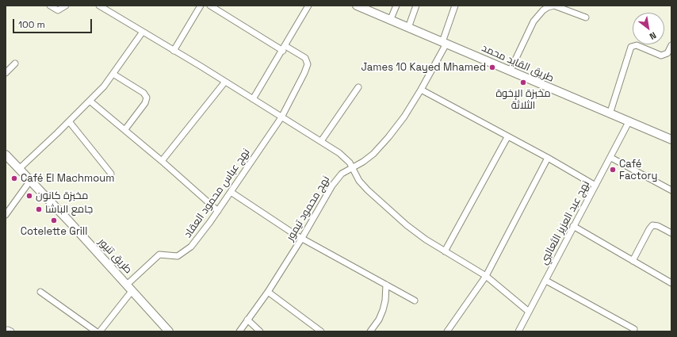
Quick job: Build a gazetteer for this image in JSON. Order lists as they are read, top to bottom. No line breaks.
{"streets":{"main road":["طريق القايد محمد","طريق تنيور"],"street":["نهج عباس محمود العقاد","نهج محمود تيمور","نهج عبد العزيز الثعالبي"]},"crossings":[["طريق القايد محمد","نهج محمود تيمور"],["طريق القايد محمد","نهج عبد العزيز الثعالبي"],["نهج عباس محمود العقاد","طريق تنيور"]],"places":["James 10 Kayed Mhamed","مخبزة الإخوة الثلاثة","Café Factory","Café El Machmoum","مخبزة كانون","جامع الباشا","Cotelette Grill"],"scale_bar":"100 m","north":"bottom right"}
